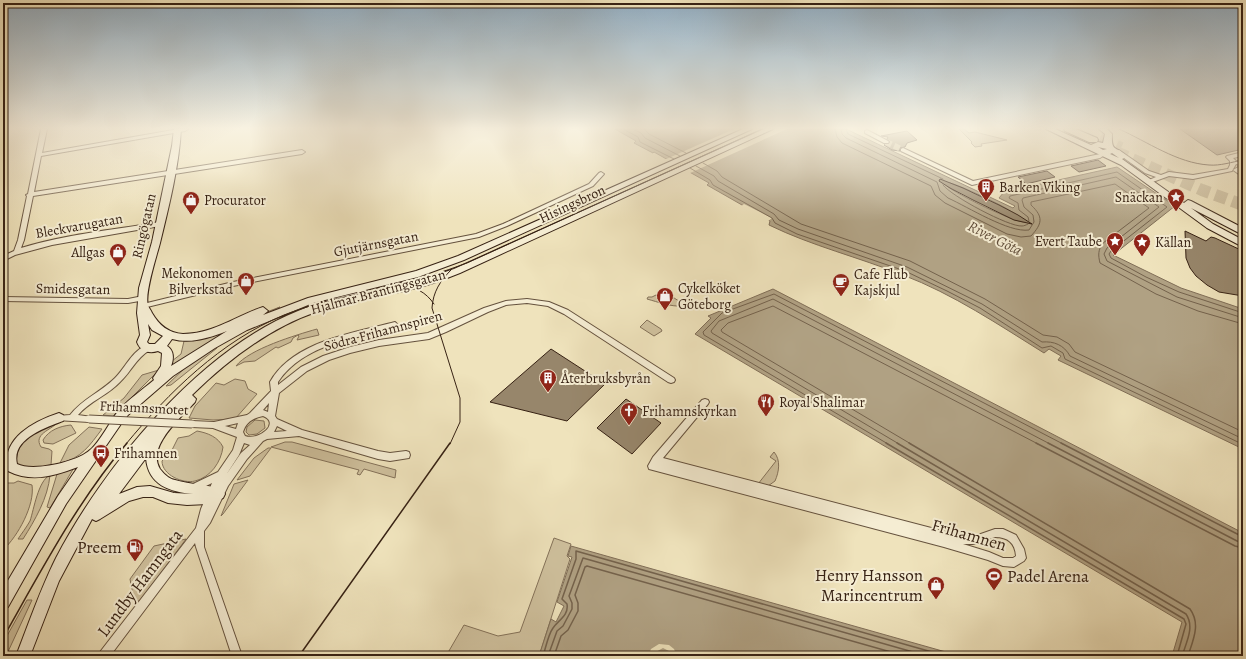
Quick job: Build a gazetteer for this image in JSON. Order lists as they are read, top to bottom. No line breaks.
{"streets":{"main road":["Hisingsbron","Ringögatan","Hjalmar Brantingsgatan"],"street":["Bleckvarugatan","Gjutjärnsgatan","Smidesgatan","Södra Frihamnspiren","Frihamnsmotet","Frihamnen","Lundby Hamngata"]},"crossings":[["Hisingsbron","Hjalmar Brantingsgatan"],["Bleckvarugatan","Ringögatan"],["Ringögatan","Gjutjärnsgatan"],["Ringögatan","Smidesgatan"],["Ringögatan","Frihamnsmotet"],["Gjutjärnsgatan","Smidesgatan"],["Södra Frihamnspiren","Frihamnsmotet"],["Södra Frihamnspiren","Lundby Hamngata"],["Frihamnsmotet","Lundby Hamngata"]],"water":["River Göta"],"places":{"building":["Barken Viking","Återbruksbyrån"],"place":["Snäckan","Evert Taube","Källan"],"shop":["Procurator","Allgas","Mekonomen Bilverkstad","Cykelköket Göteborg","Henry Hansson Marincentrum"],"cafe":["Cafe Flub Kajskjul"],"restaurant":["Royal Shalimar"],"church":["Frihamnskyrkan"],"bus stop":["Frihamnen"],"fuel station":["Preem"],"sports":["Padel Arena"]}}
